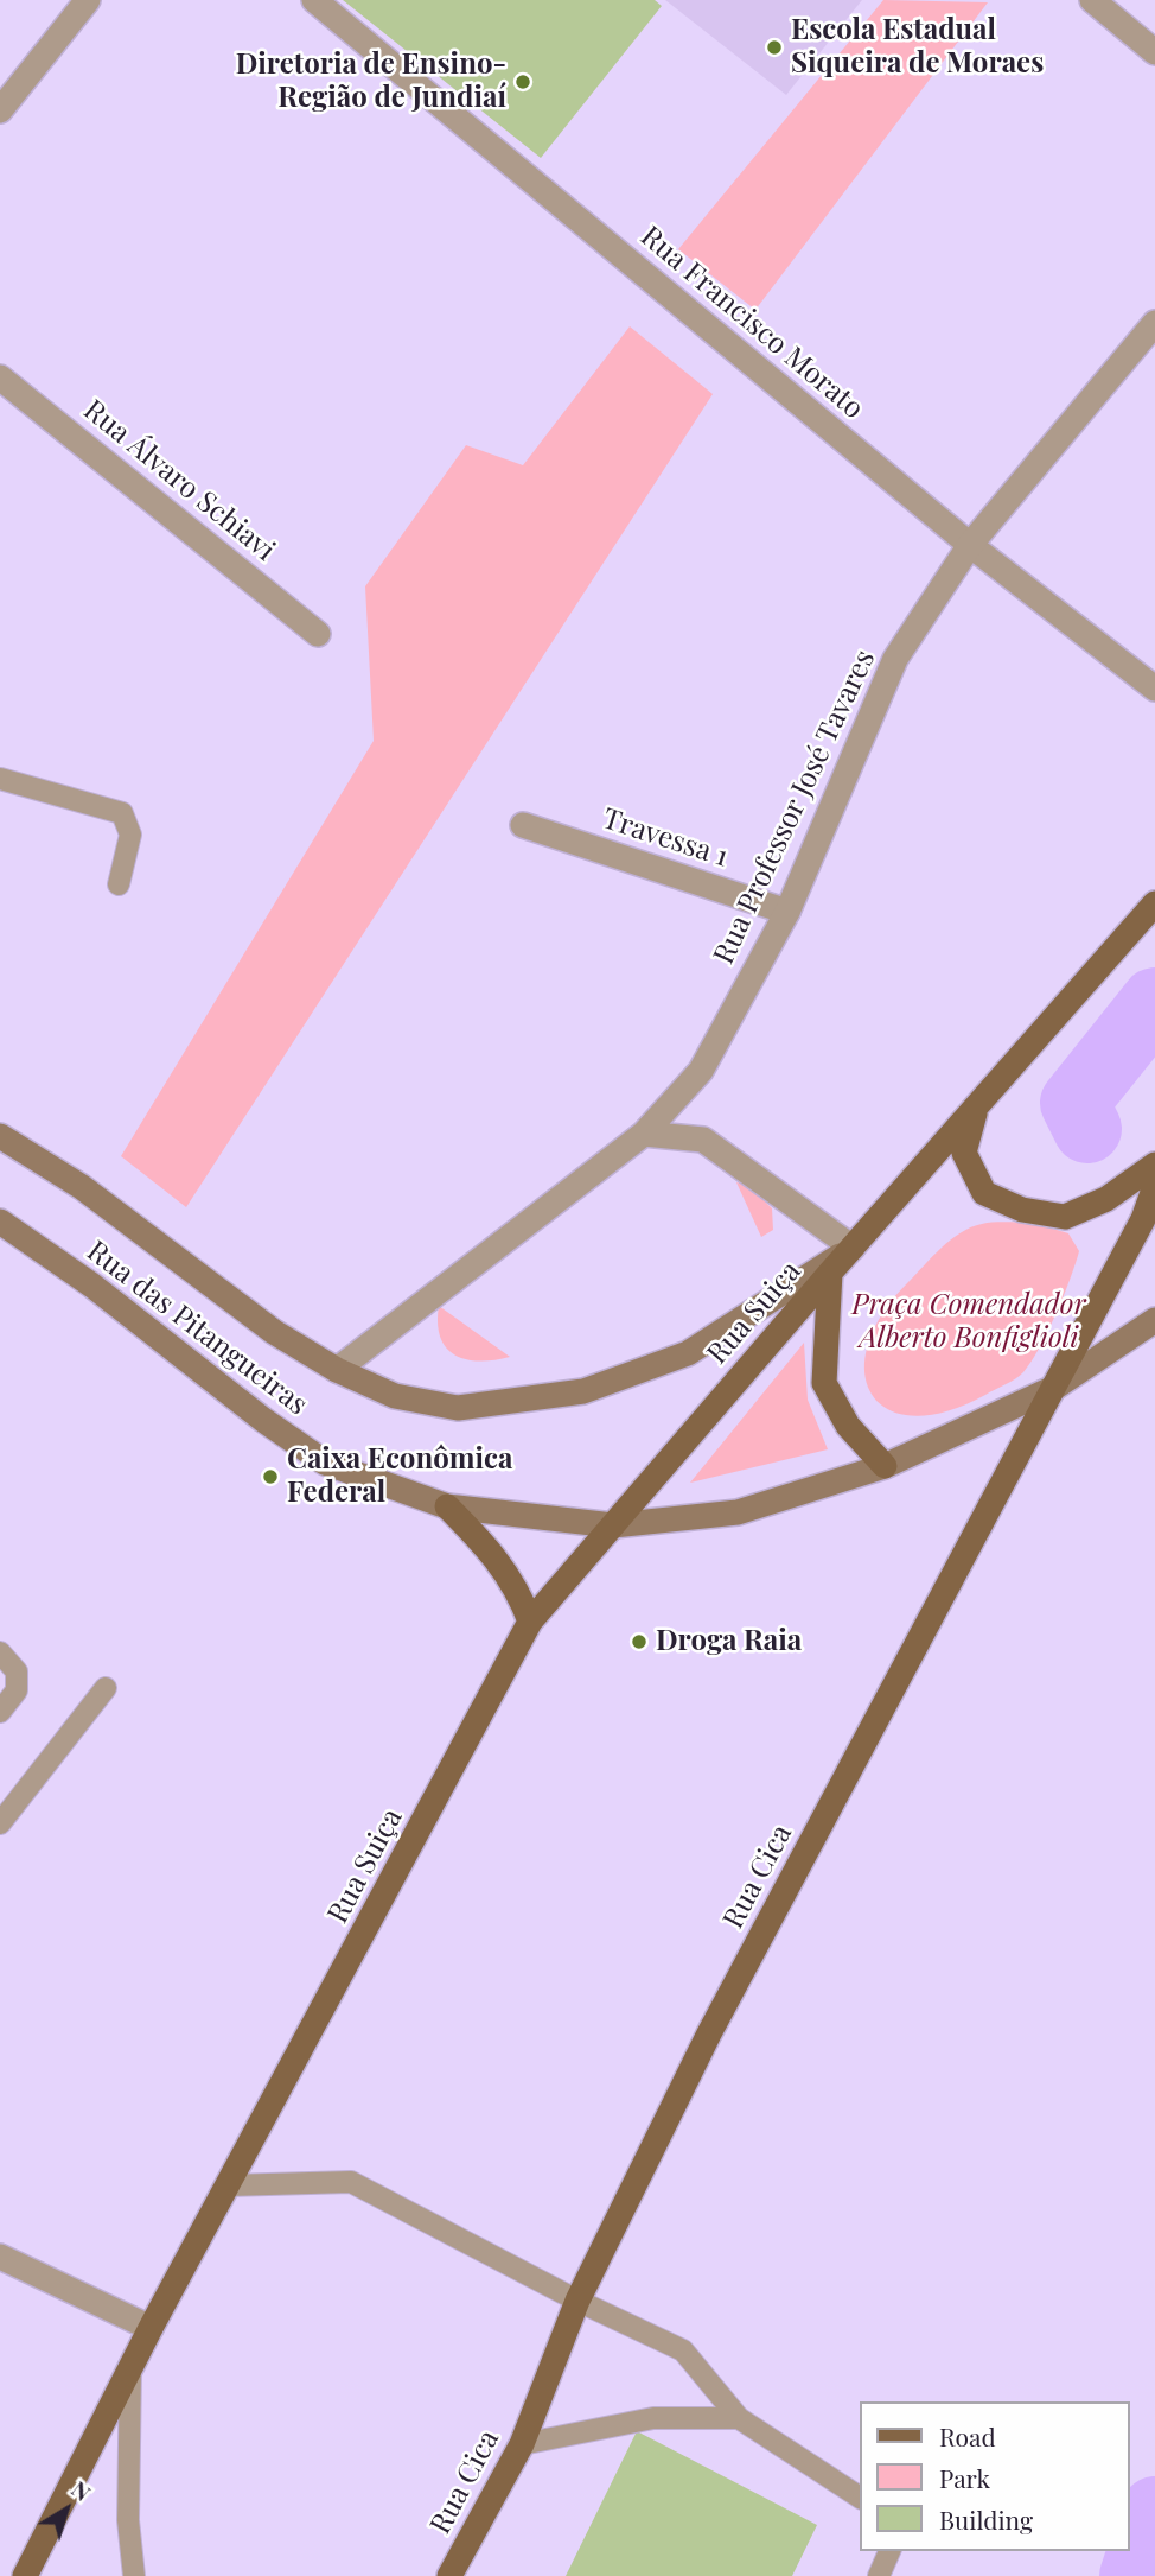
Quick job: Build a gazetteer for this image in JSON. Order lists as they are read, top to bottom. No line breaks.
{"streets":{"main road":["Rua Suiça","Rua das Pitangueiras","Rua Cica"],"street":["Rua Francisco Morato","Rua Álvaro Schiavi","Rua Professor José Tavares","Travessa 1"]},"crossings":[["Rua Francisco Morato","Rua Professor José Tavares"],["Rua Professor José Tavares","Travessa 1"],["Rua Professor José Tavares","Rua das Pitangueiras"],["Rua Suiça","Rua das Pitangueiras"],["Rua das Pitangueiras","Rua Cica"]],"parks":["Praça Comendador Alberto Bonfiglioli"],"places":["Escola Estadual Siqueira de Moraes","Diretoria de Ensino- Região de Jundiaí","Caixa Econômica Federal","Droga Raia"],"legend":["Road","Park","Building"],"north":"top right"}
